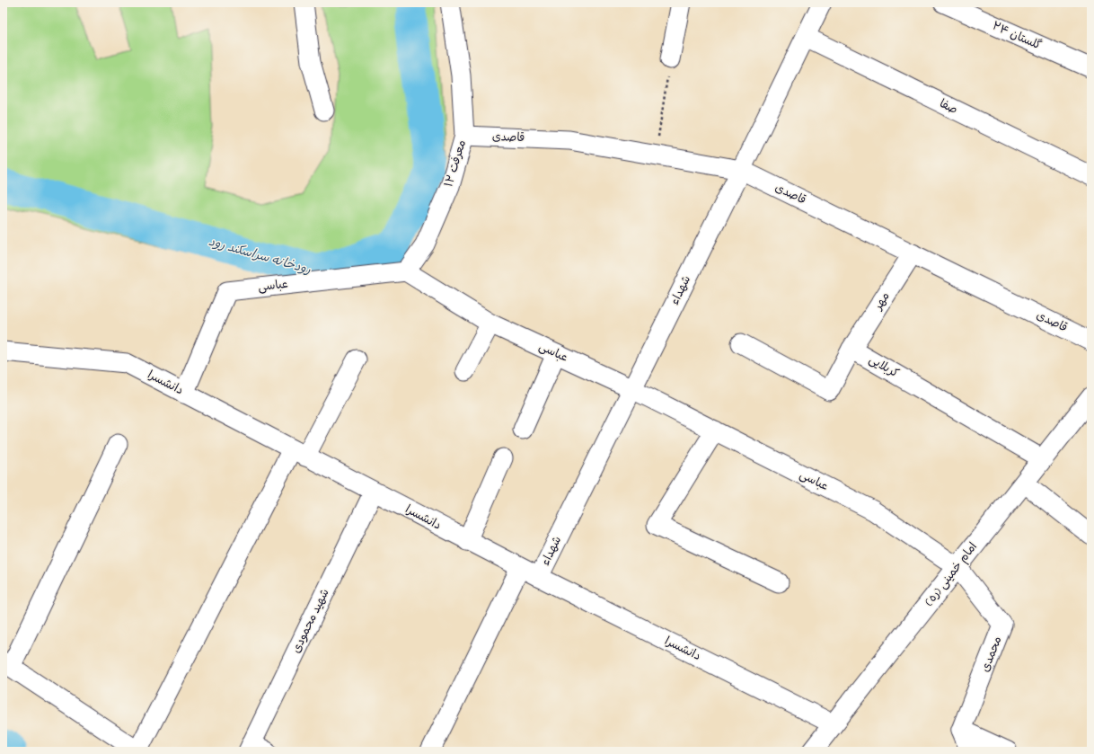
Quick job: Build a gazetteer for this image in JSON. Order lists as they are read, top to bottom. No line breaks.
{"streets":{"main road":["امام خمینی (ره)"],"street":["گلستان ۲۴","صفا","قاصدی","معرفت ۱۲","عباسی","شهداء","مهر","کربلایی","دانشسرا","شهید محمودی","محمدی"]},"crossings":[["صفا","شهداء"],["قاصدی","معرفت ۱۲"],["قاصدی","شهداء"],["قاصدی","مهر"],["معرفت ۱۲","عباسی"],["عباسی","شهداء"],["عباسی","دانشسرا"],["عباسی","امام خمینی (ره)"],["عباسی","محمدی"],["شهداء","دانشسرا"],["مهر","کربلایی"],["کربلایی","امام خمینی (ره)"],["دانشسرا","امام خمینی (ره)"],["دانشسرا","شهید محمودی"],["امام خمینی (ره)","محمدی"]],"water":["رودخانه سراسکند رود"]}
